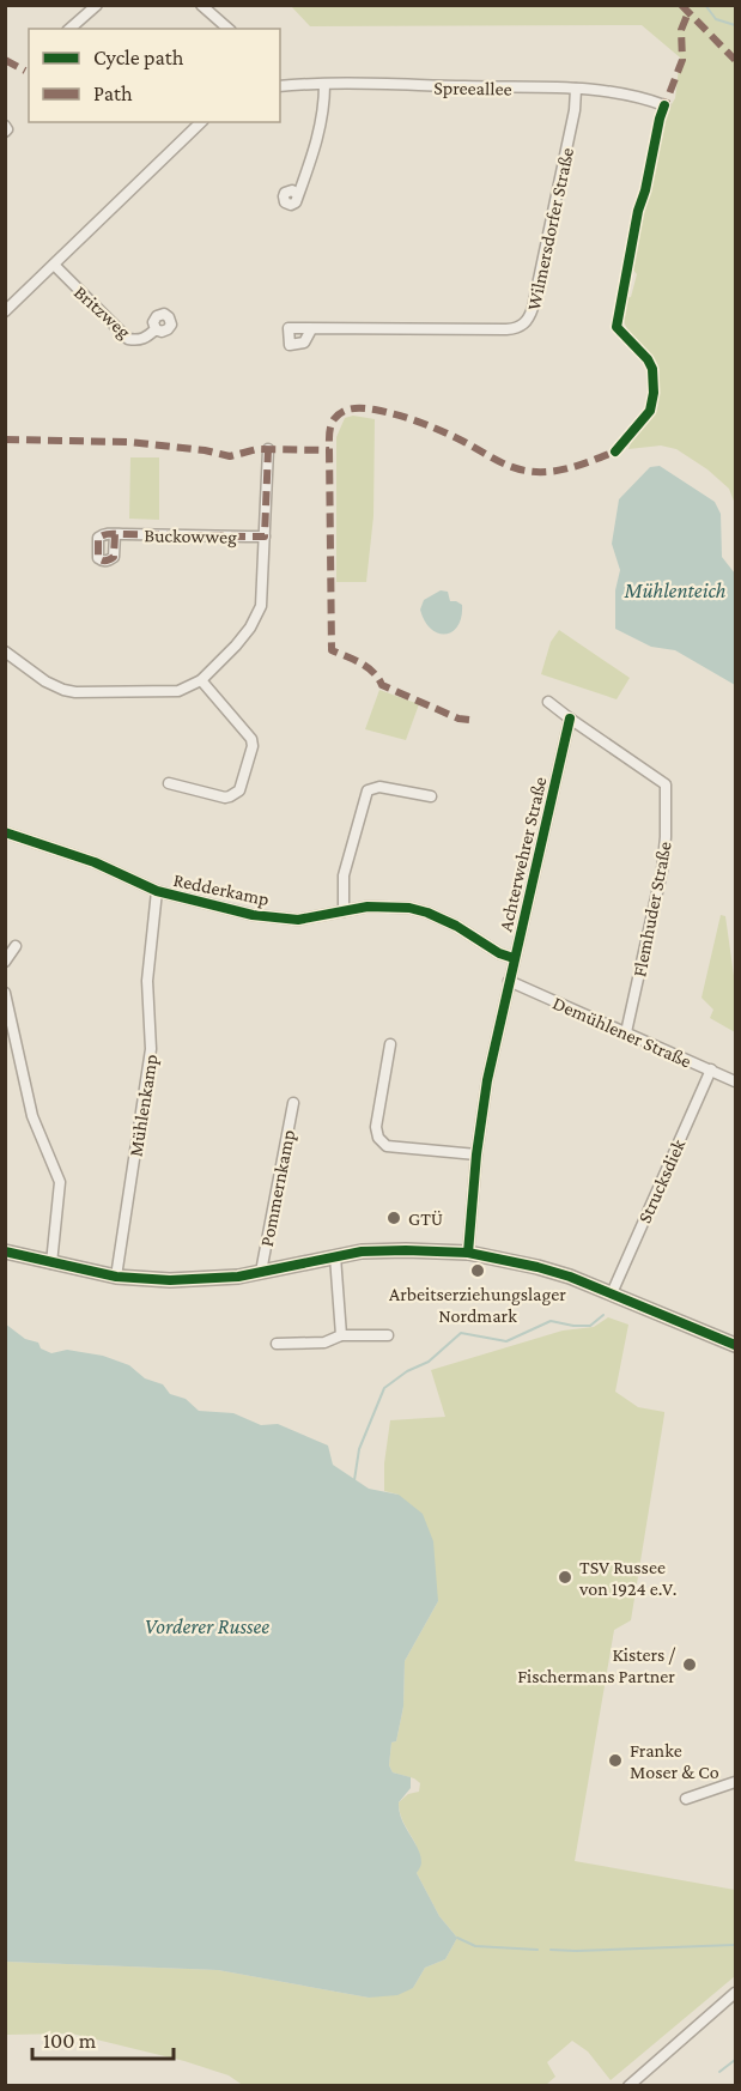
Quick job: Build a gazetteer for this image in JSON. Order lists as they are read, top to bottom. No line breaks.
{"streets":{"street":["Spreeallee","Wilmersdorfer Straße","Britzweg","Buckowweg","Achterwehrer Straße","Redderkamp","Flemhuder Straße","Demühlener Straße","Mühlenkamp","Strucksdiek","Pommernkamp"]},"crossings":[["Spreeallee","Wilmersdorfer Straße"],["Achterwehrer Straße","Redderkamp"],["Achterwehrer Straße","Flemhuder Straße"],["Achterwehrer Straße","Demühlener Straße"],["Redderkamp","Mühlenkamp"],["Flemhuder Straße","Demühlener Straße"],["Demühlener Straße","Strucksdiek"]],"water":["Mühlenteich","Vorderer Russee"],"places":["GTÜ","Arbeitserziehungslager Nordmark","TSV Russee von 1924 e.V.","Kisters / Fischermans Partner","Franke Moser & Co"],"legend":["Cycle path","Path"],"scale_bar":"100 m"}
